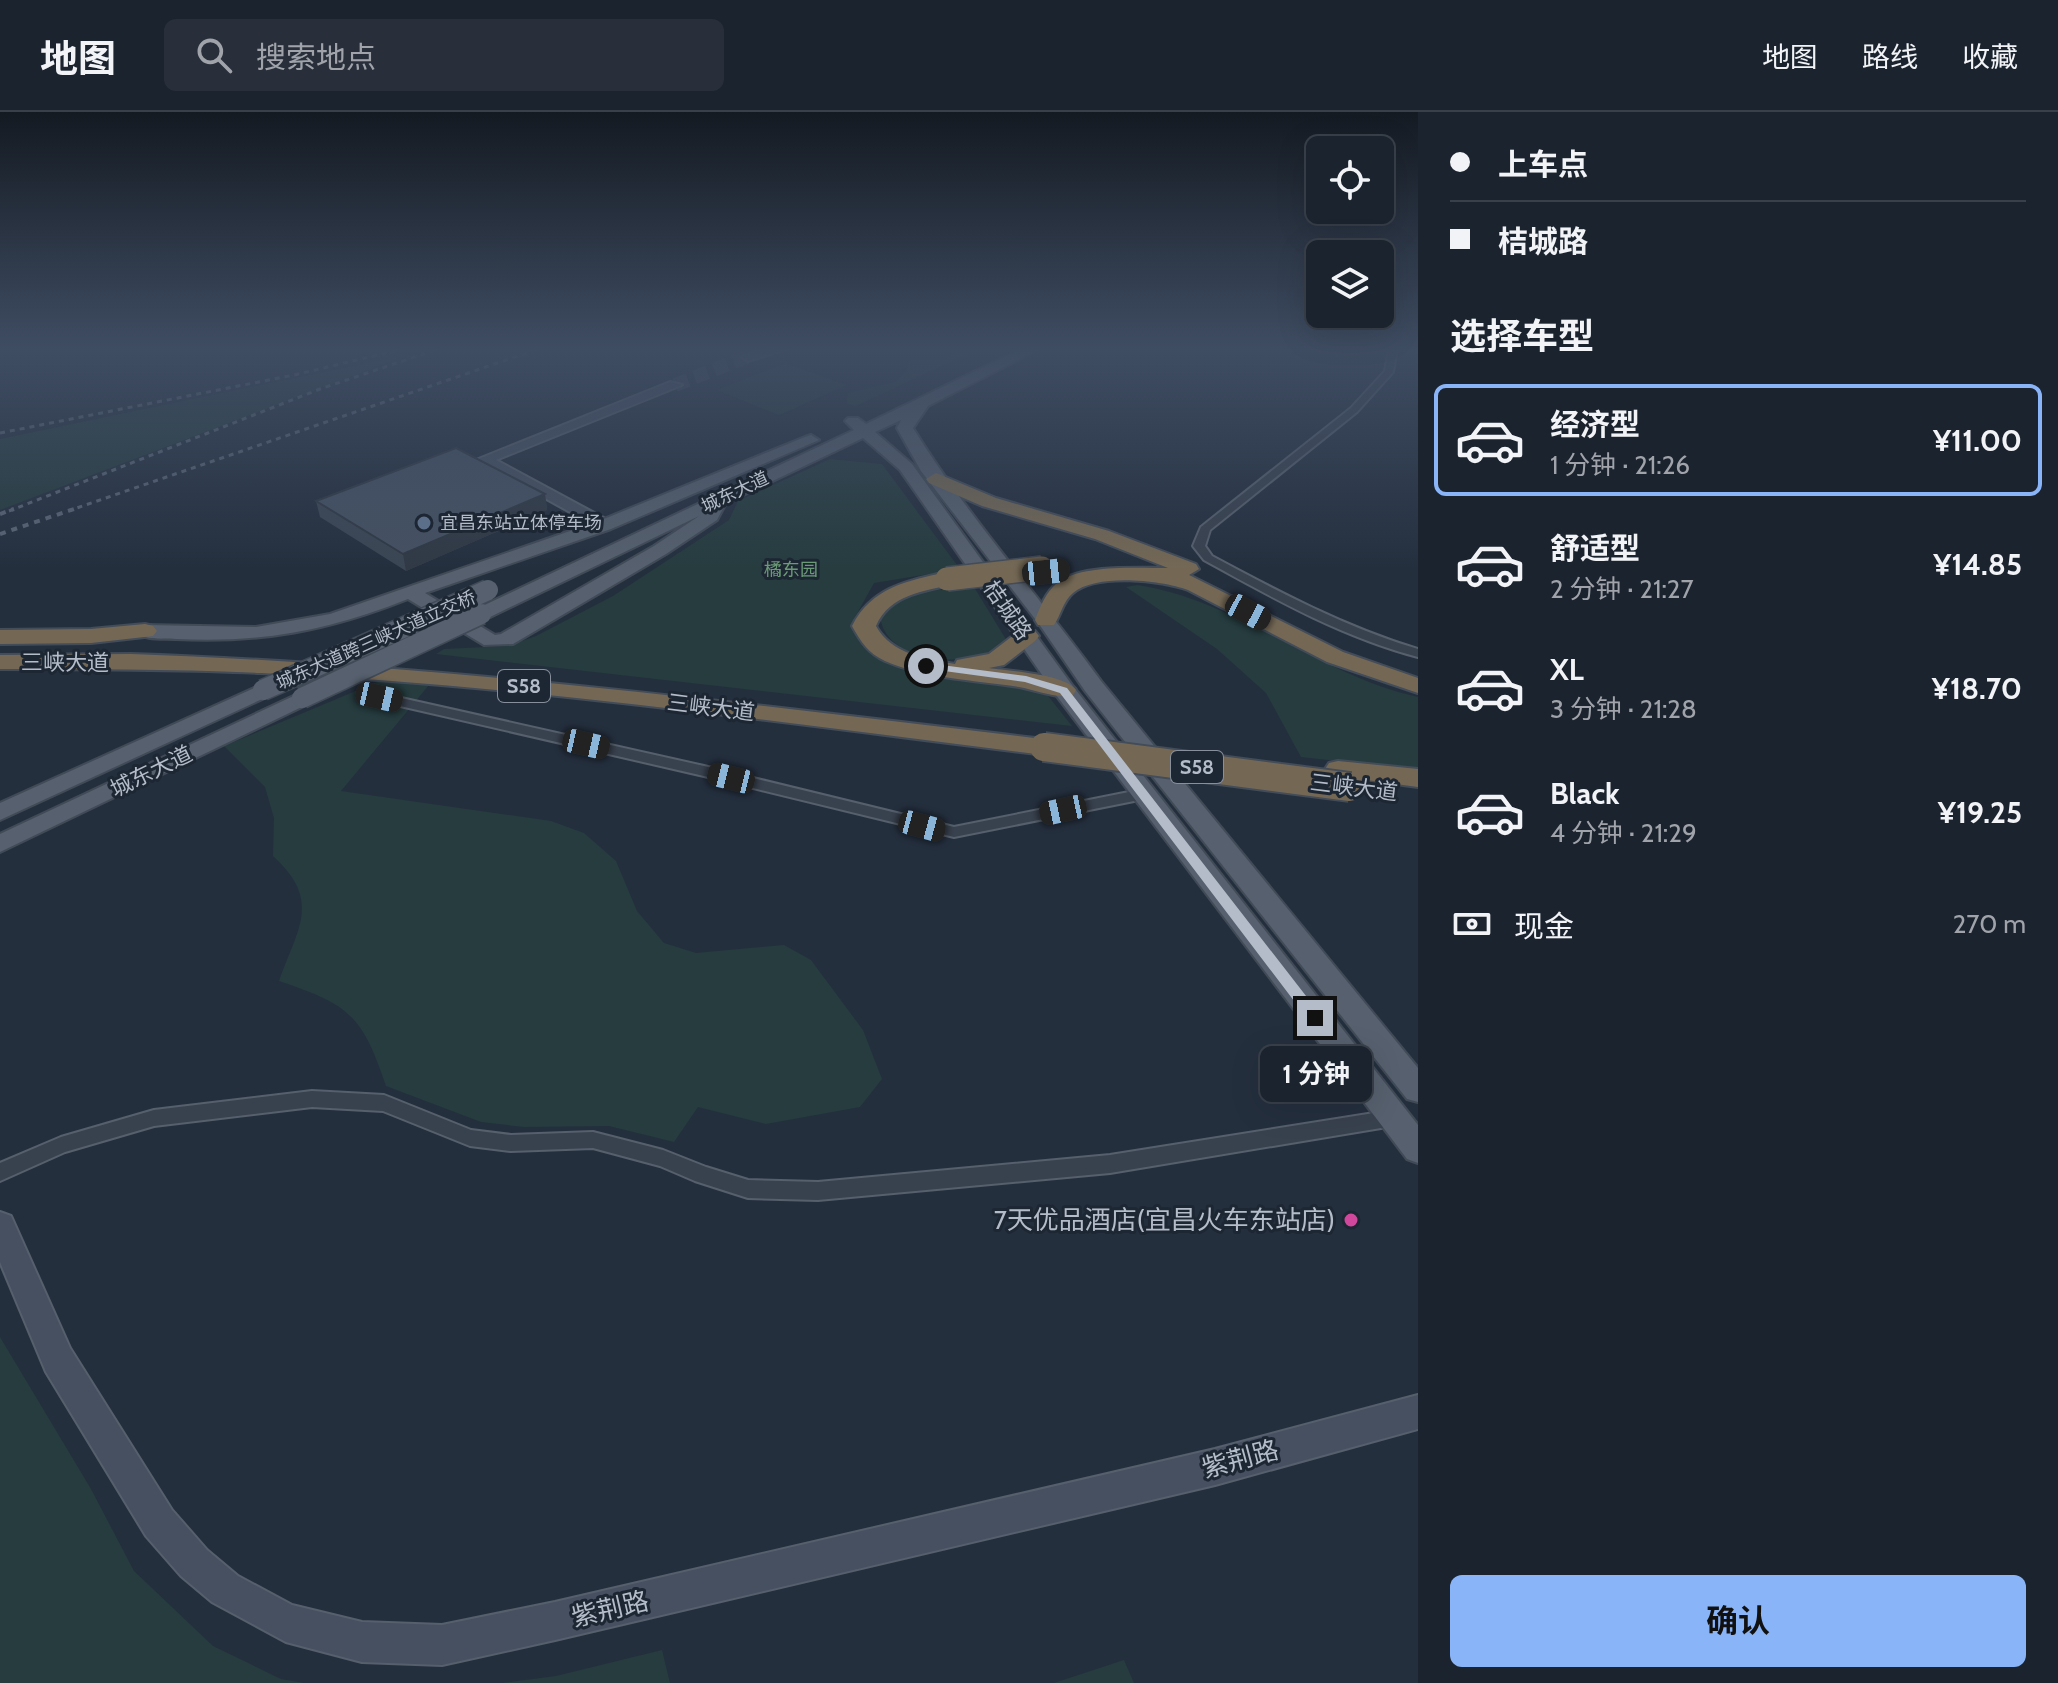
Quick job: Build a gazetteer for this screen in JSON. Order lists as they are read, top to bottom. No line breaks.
{"streets":{"highway":["三峡大道","S58"],"main road":["城东大道","桔城路","城东大道跨三峡大道立交桥"],"street":["紫荆路"]},"crossings":[["城东大道","桔城路"],["城东大道","城东大道跨三峡大道立交桥"]],"parks":["橘东园"],"places":["宜昌东站立体停车场","7天优品酒店(宜昌火车东站店)"],"page":{"header":"地图","search":"搜索地点","nav":["地图","路线","收藏"],"banner":["上车点","桔城路"],"heading":"选择车型","list":[{"name":"经济型","note":"1 分钟 · 21:26","value":"¥11.00"},{"name":"舒适型","note":"2 分钟 · 21:27","value":"¥14.85"},{"name":"XL","note":"3 分钟 · 21:28","value":"¥18.70"},{"name":"Black","note":"4 分钟 · 21:29","value":"¥19.25"}],"pay":["现金","270 m"],"bubble":"1 分钟","buttons":"确认"}}
